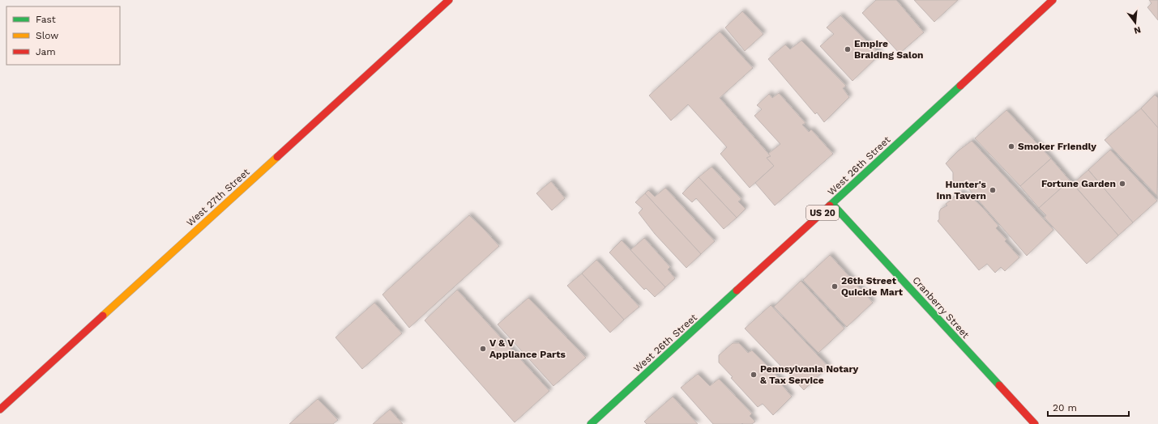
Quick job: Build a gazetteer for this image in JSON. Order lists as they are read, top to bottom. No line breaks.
{"streets":{"street":["West 26th Street","West 27th Street","US 20","Cranberry Street"]},"crossings":[["West 26th Street","Cranberry Street"]],"places":["Empire Braiding Salon","Smoker Friendly","Fortune Garden","Hunter's Inn Tavern","26th Street Quickie Mart","V & V Appliance Parts","Pennsylvania Notary & Tax Service"],"legend":["Fast","Slow","Jam"],"scale_bar":"20 m","north":"bottom"}
